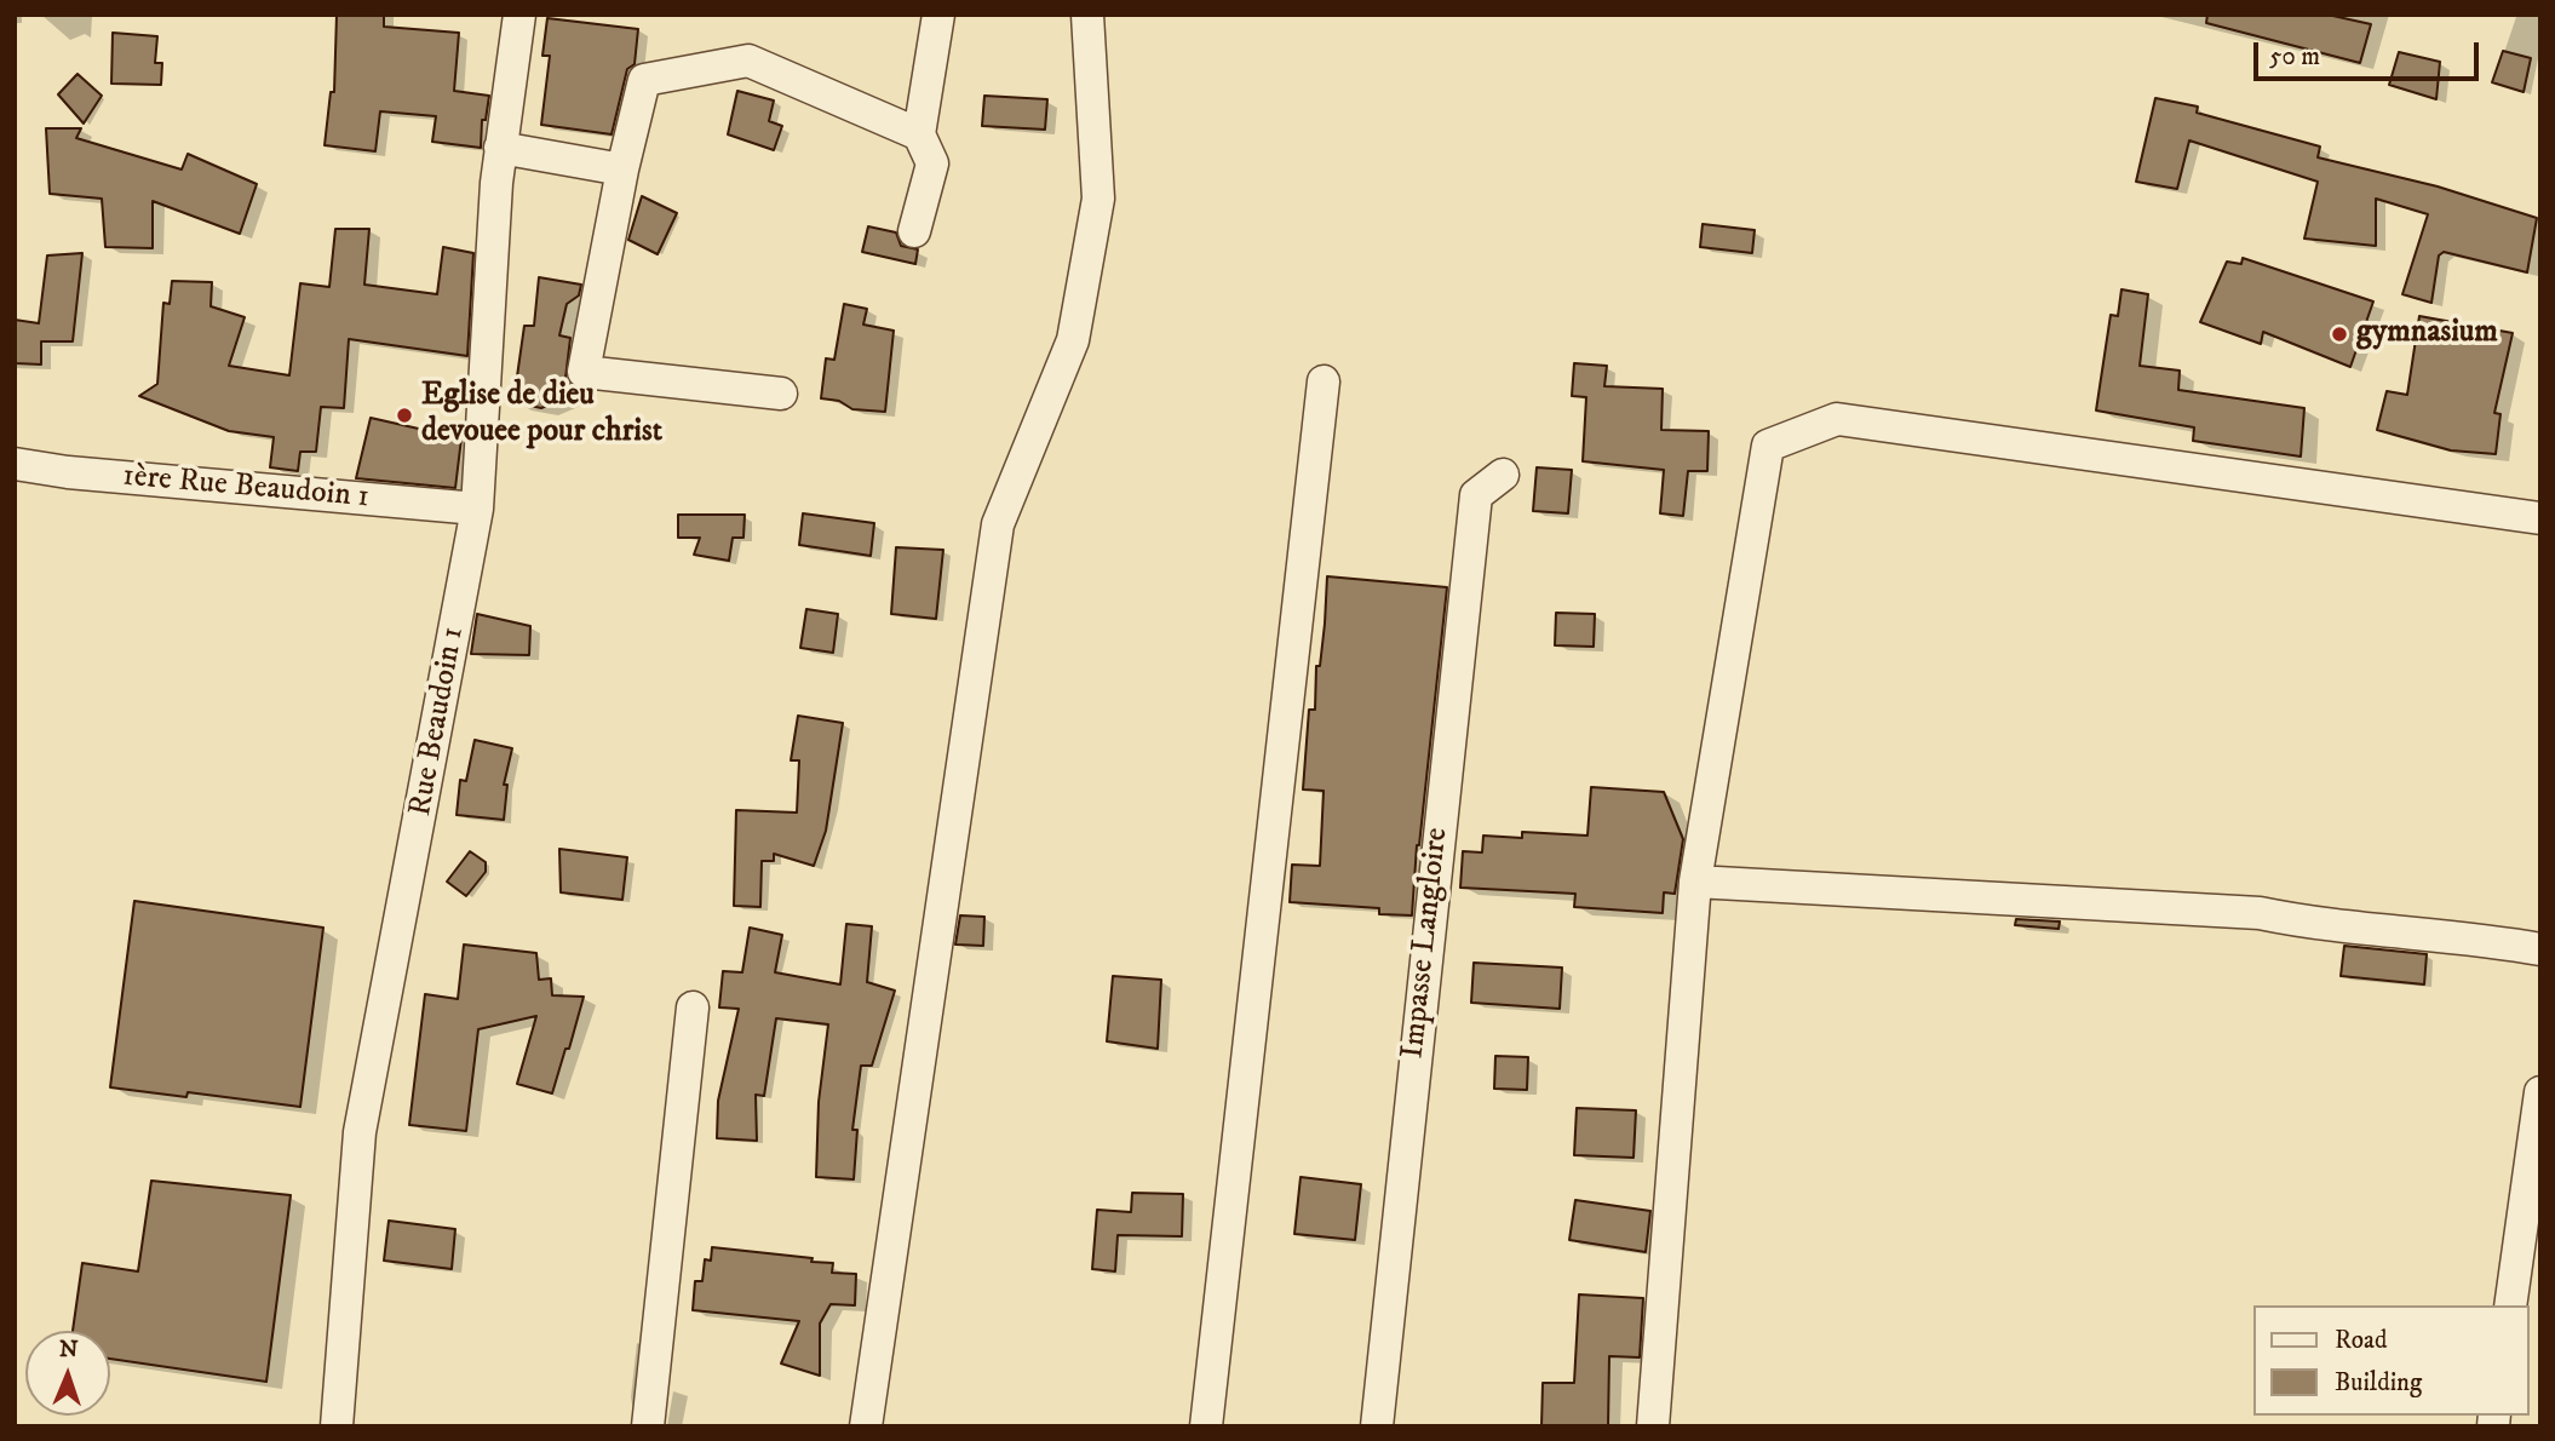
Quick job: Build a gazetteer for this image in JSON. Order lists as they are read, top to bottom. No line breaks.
{"streets":{"street":["1ère Rue Beaudoin 1","Rue Beaudoin 1","Impasse Langloire"]},"crossings":[["1ère Rue Beaudoin 1","Rue Beaudoin 1"]],"places":["gymnasium","Eglise de dieu devouee pour christ"],"legend":["Road","Building"],"scale_bar":"50 m","north":"top"}
